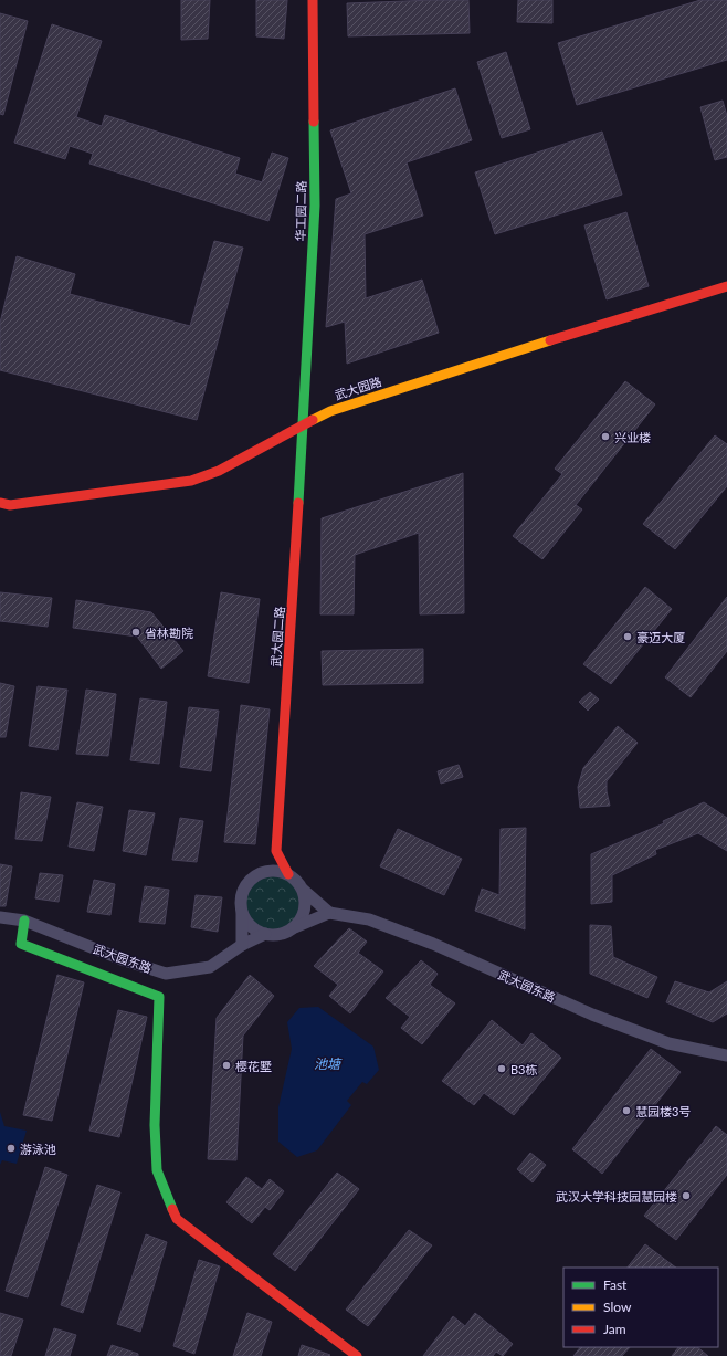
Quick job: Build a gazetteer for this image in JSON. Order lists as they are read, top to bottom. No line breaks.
{"streets":{"street":["华工园二路","武大园路","武大园二路","武大园东路"]},"crossings":[["华工园二路","武大园路"],["华工园二路","武大园二路"],["武大园路","武大园二路"]],"water":["池塘"],"places":["兴业楼","省林勘院","豪迈大厦","樱花墅","B3栋","慧园楼3号","游泳池","武汉大学科技园慧园楼"],"legend":["Fast","Slow","Jam"]}
